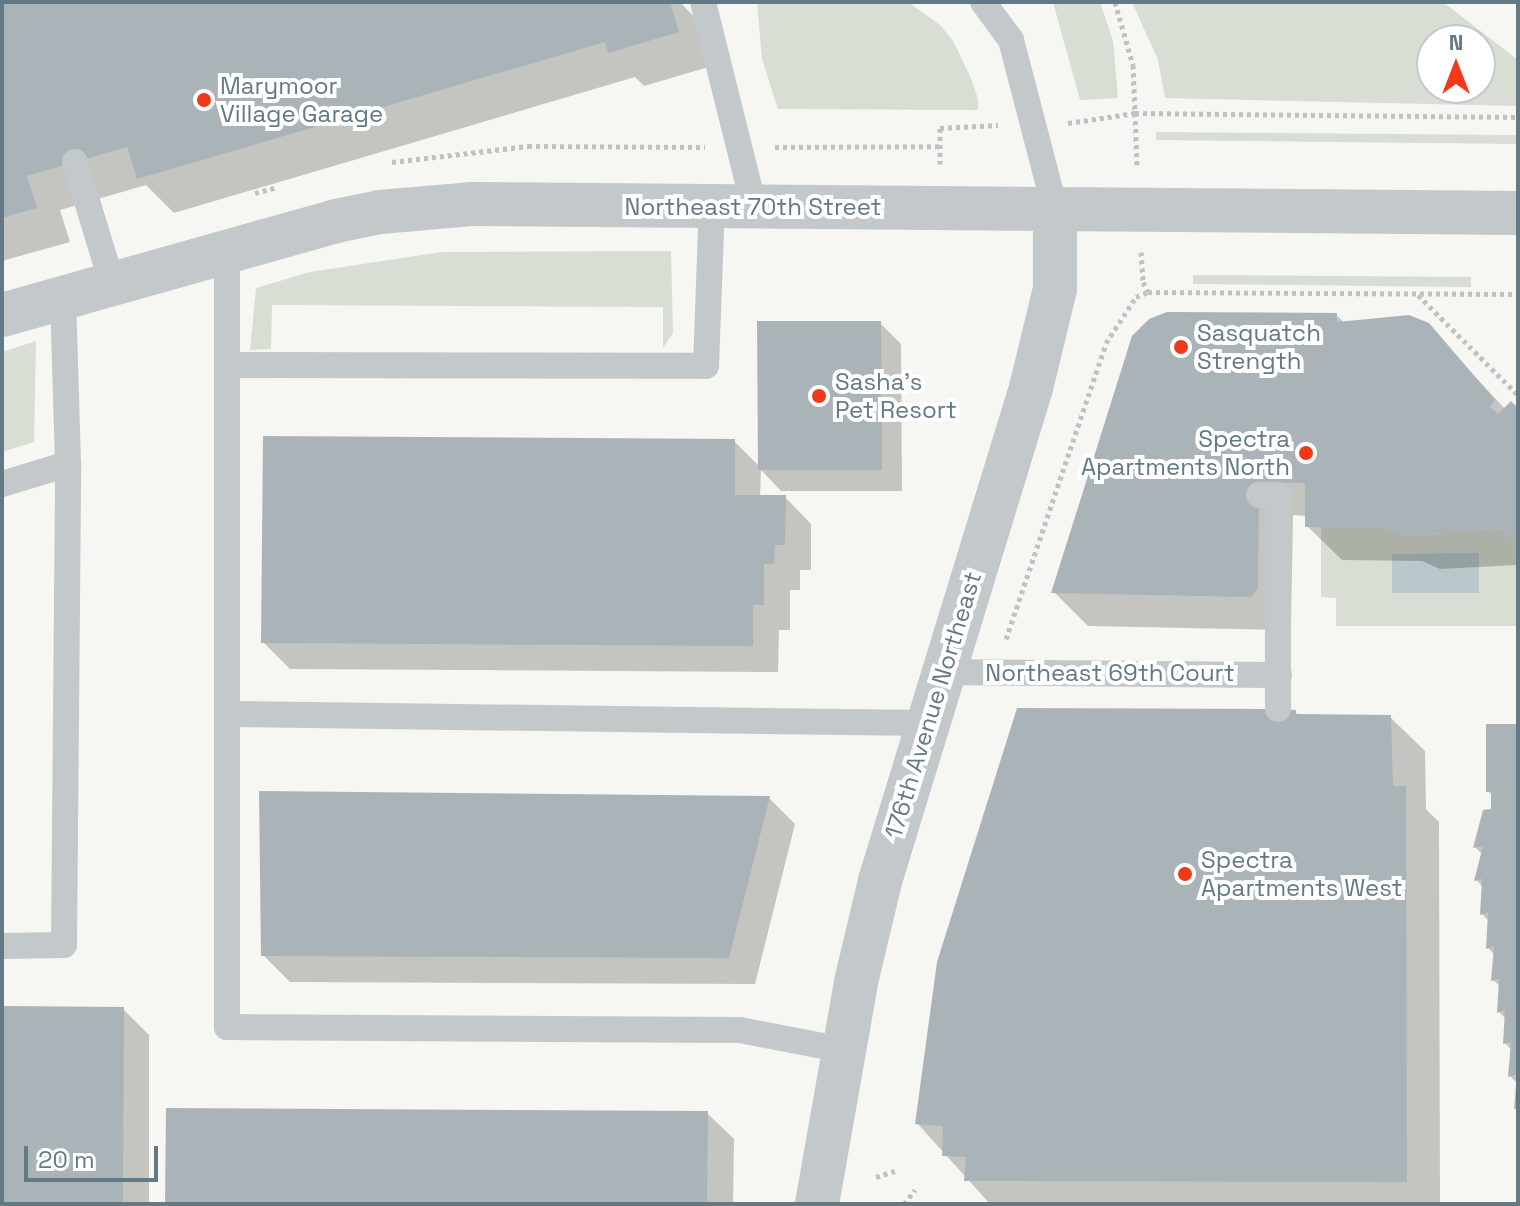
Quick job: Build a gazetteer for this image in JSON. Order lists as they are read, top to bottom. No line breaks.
{"streets":{"street":["Northeast 70th Street","176th Avenue Northeast"],"lane":["Northeast 69th Court"]},"crossings":[["Northeast 70th Street","176th Avenue Northeast"],["Northeast 69th Court","176th Avenue Northeast"]],"places":["Marymoor Village Garage","Sasquatch Strength","Sasha's Pet Resort","Spectra Apartments North","Spectra Apartments West"],"scale_bar":"20 m","north":"top"}
